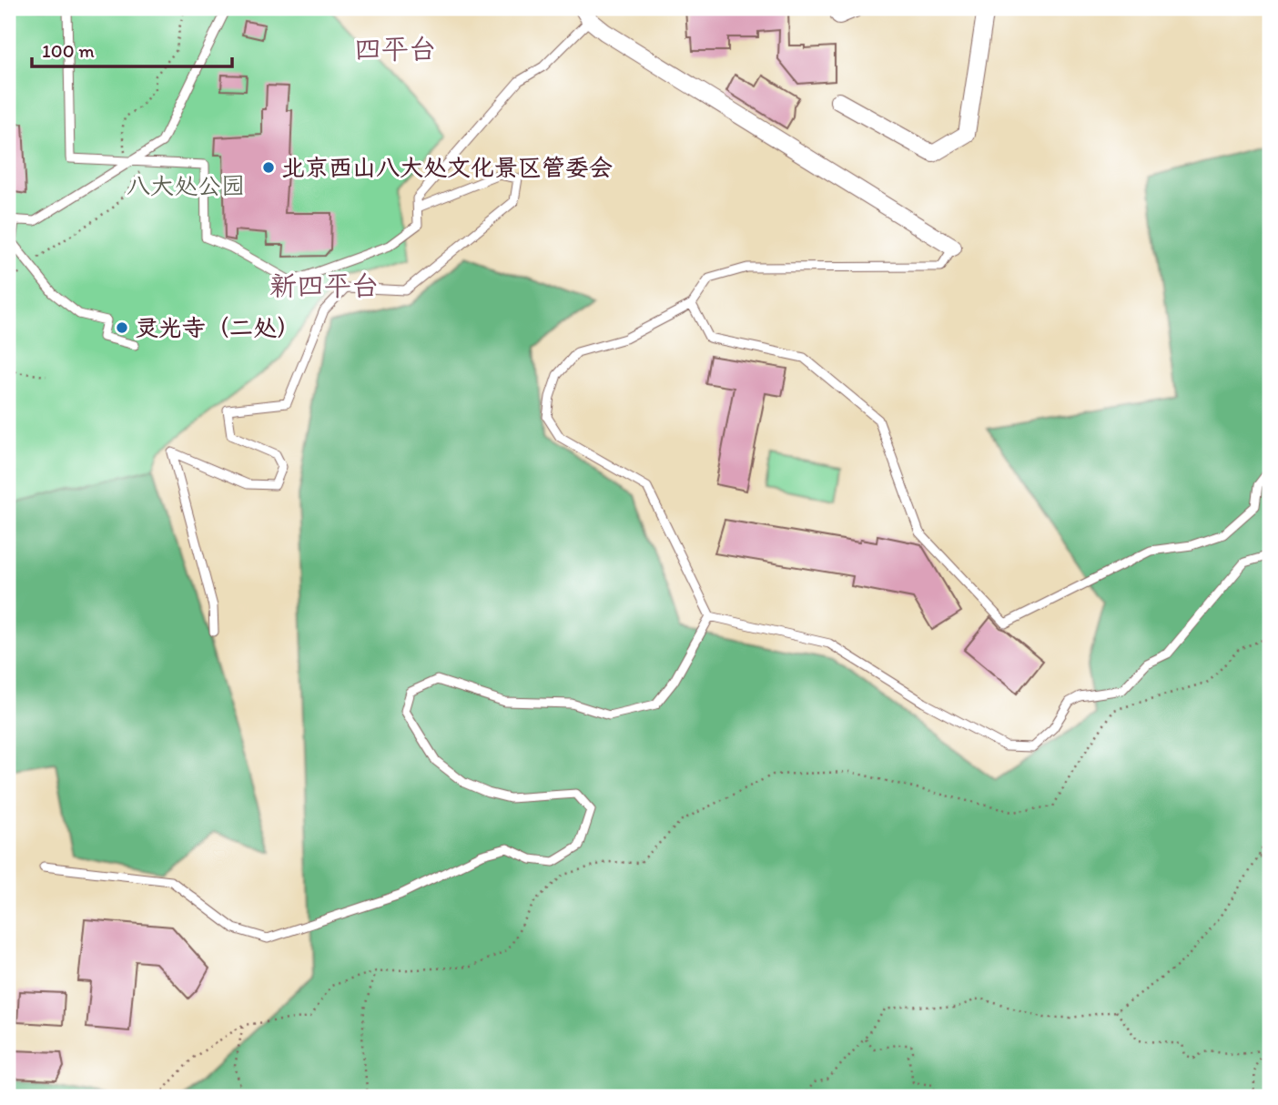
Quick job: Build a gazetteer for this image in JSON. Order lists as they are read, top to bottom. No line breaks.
{"districts":["四平台","新四平台"],"parks":["八大处公园"],"places":["北京西山八大处文化景区管委会","灵光寺（二处）"],"scale_bar":"100 m"}
